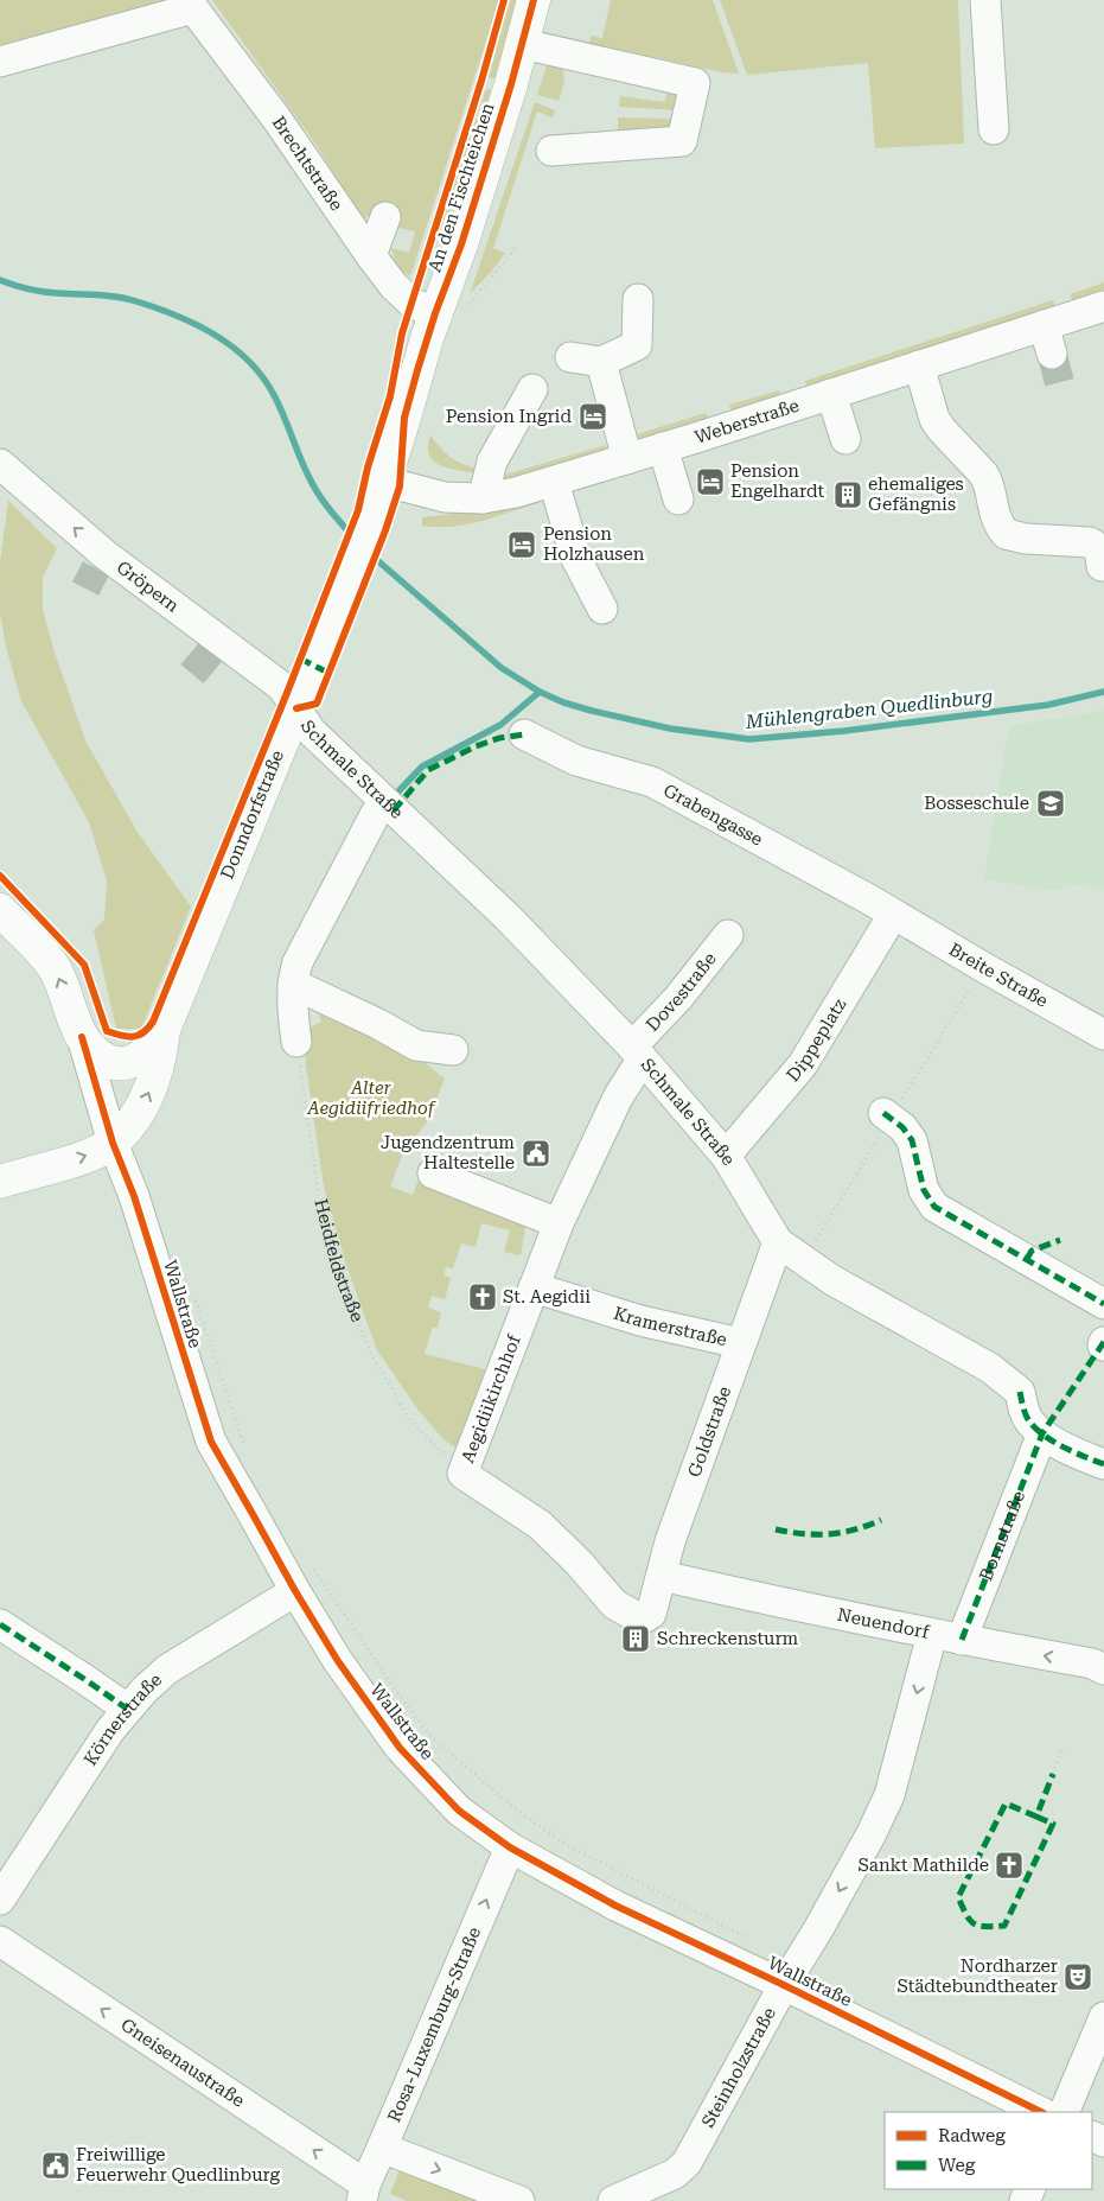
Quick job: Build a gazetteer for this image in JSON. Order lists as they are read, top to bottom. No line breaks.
{"streets":{"main road":["An den Fischteichen","Donndorfstraße","Wallstraße"],"street":["Brechtstraße","Weberstraße","Gröpern","Schmale Straße","Grabengasse","Breite Straße","Dovestraße","Dippeplatz","Kramerstraße","Aegidiikirchhof","Goldstraße","Bornstraße","Neuendorf","Körnerstraße","Rosa-Luxemburg-Straße","Gneisenaustraße","Steinholzstraße"],"path":["Heidfeldstraße"]},"crossings":[["Brechtstraße","An den Fischteichen"],["An den Fischteichen","Weberstraße"],["An den Fischteichen","Donndorfstraße"],["Weberstraße","Donndorfstraße"],["Gröpern","Schmale Straße"],["Gröpern","Donndorfstraße"],["Schmale Straße","Donndorfstraße"],["Schmale Straße","Dovestraße"],["Schmale Straße","Dippeplatz"],["Schmale Straße","Aegidiikirchhof"],["Schmale Straße","Goldstraße"],["Schmale Straße","Bornstraße"],["Donndorfstraße","Wallstraße"],["Grabengasse","Breite Straße"],["Grabengasse","Dippeplatz"],["Breite Straße","Dippeplatz"],["Dovestraße","Aegidiikirchhof"],["Heidfeldstraße","Aegidiikirchhof"],["Heidfeldstraße","Goldstraße"],["Wallstraße","Körnerstraße"],["Wallstraße","Rosa-Luxemburg-Straße"],["Wallstraße","Steinholzstraße"],["Kramerstraße","Aegidiikirchhof"],["Kramerstraße","Goldstraße"],["Aegidiikirchhof","Goldstraße"],["Goldstraße","Neuendorf"],["Bornstraße","Neuendorf"],["Neuendorf","Steinholzstraße"],["Rosa-Luxemburg-Straße","Gneisenaustraße"]],"one_way":["Gröpern","Rosa-Luxemburg-Straße","Gneisenaustraße","Steinholzstraße"],"water":["Mühlengraben Quedlinburg"],"parks":["Alter Aegidiifriedhof"],"places":{"hotel":["Pension Ingrid","Pension Engelhardt","Pension Holzhausen"],"building":["ehemaliges Gefängnis","Schreckensturm"],"school or university":["Bosseschule"],"public building":["Jugendzentrum Haltestelle","Freiwillige Feuerwehr Quedlinburg"],"church":["St. Aegidii","Sankt Mathilde"],"theatre":["Nordharzer Städtebundtheater"]},"legend":["Radweg","Weg"]}
